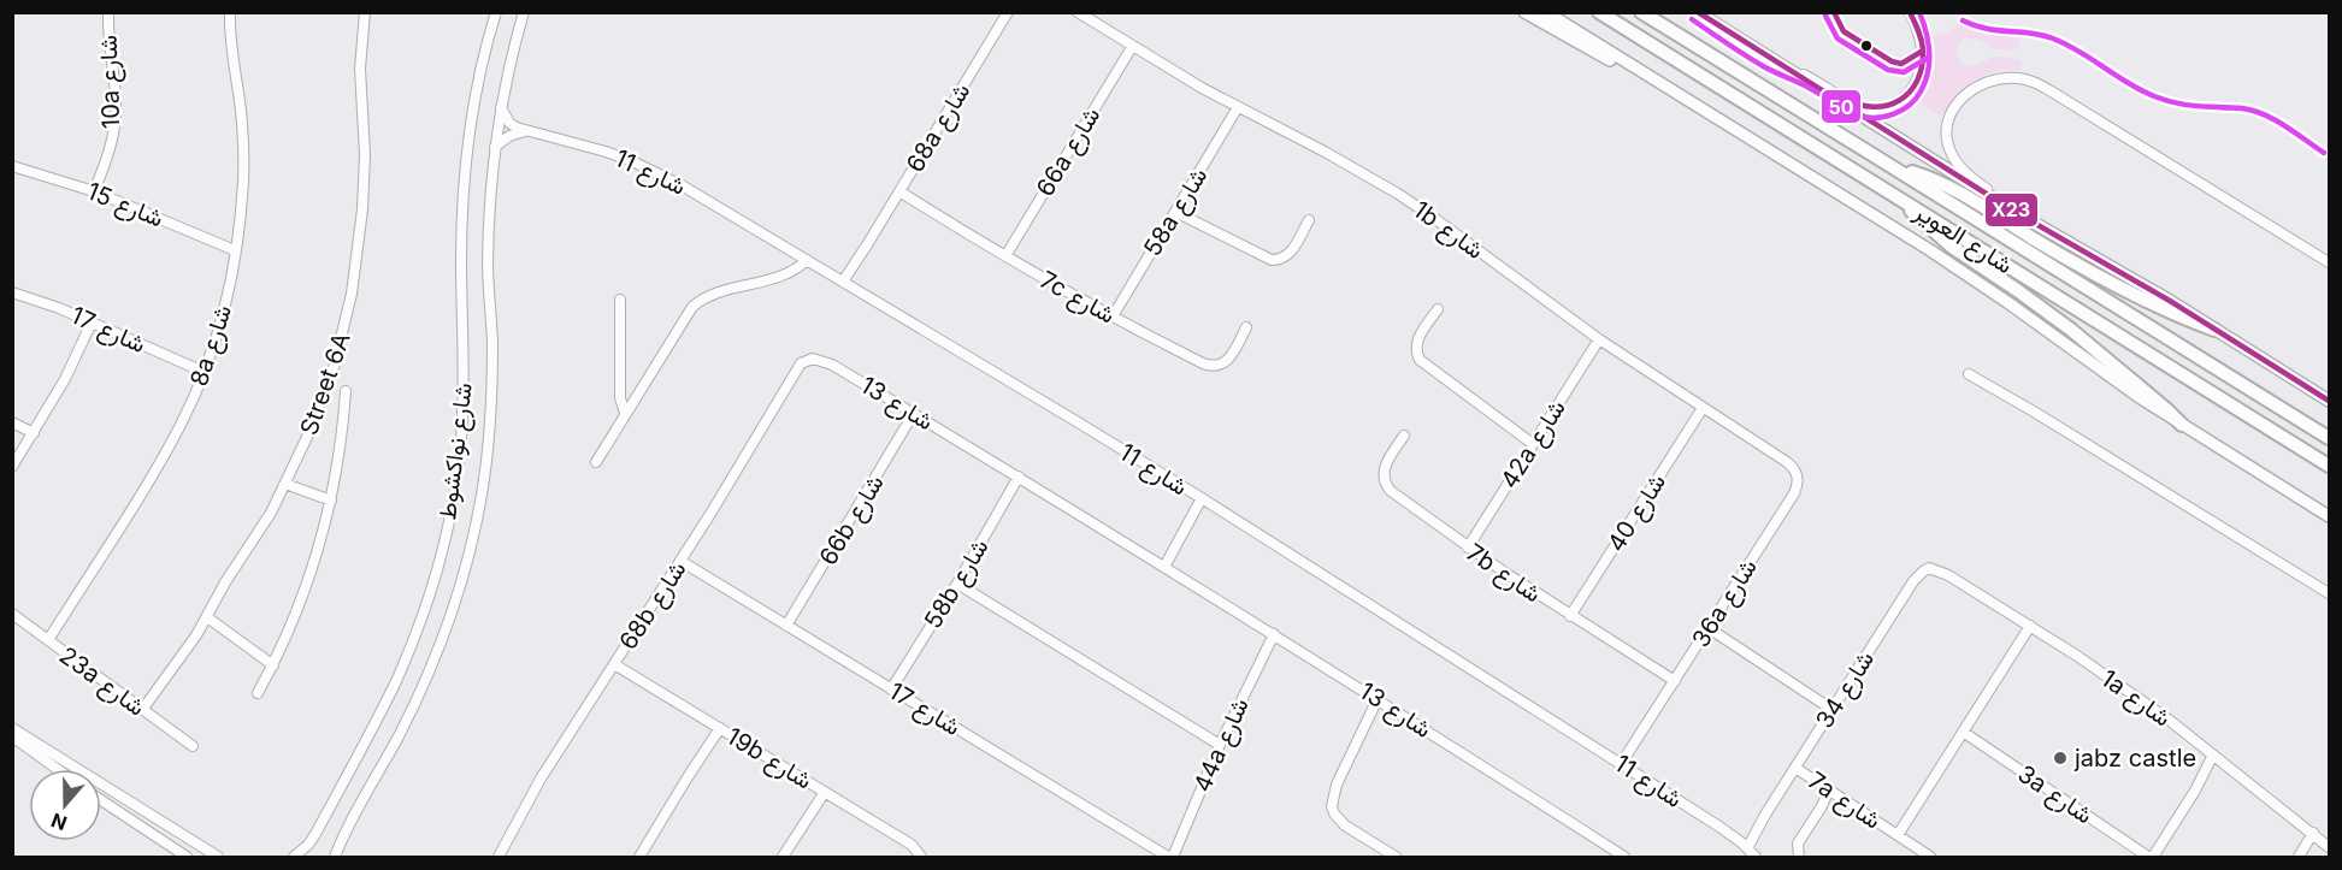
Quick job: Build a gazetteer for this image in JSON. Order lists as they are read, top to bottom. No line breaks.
{"streets":{"highway":["شارع العوير"],"street":["10a شارع","68a شارع","66a شارع","شارع 11","شارع 15","58a شارع","1b شارع","7c شارع","شارع 17","8a شارع","Street 6A","شارع 13","42a شارع","شارع نواكشوط","شارع 40","66b شارع","7b شارع","58b شارع","36a شارع","68b شارع","23a شارع","شارع 34","1a شارع","44a شارع","19b شارع","3a شارع","7a شارع"]},"crossings":[["10a شارع","شارع 15"],["68a شارع","شارع 11"],["68a شارع","7c شارع"],["66a شارع","1b شارع"],["66a شارع","7c شارع"],["شارع 11","36a شارع"],["شارع 11","شارع 34"],["شارع 15","8a شارع"],["58a شارع","1b شارع"],["58a شارع","7c شارع"],["1b شارع","42a شارع"],["1b شارع","شارع 40"],["1b شارع","36a شارع"],["شارع 17","8a شارع"],["شارع 17","66b شارع"],["شارع 17","58b شارع"],["شارع 17","68b شارع"],["شارع 17","44a شارع"],["8a شارع","23a شارع"],["Street 6A","23a شارع"],["شارع 13","66b شارع"],["شارع 13","58b شارع"],["شارع 13","68b شارع"],["شارع 13","44a شارع"],["42a شارع","7b شارع"],["شارع 40","7b شارع"],["7b شارع","36a شارع"],["68b شارع","19b شارع"],["شارع 34","1a شارع"],["شارع 34","7a شارع"]],"places":["jabz castle"],"lines":["transit line X23","transit line 50"],"north":"bottom"}
